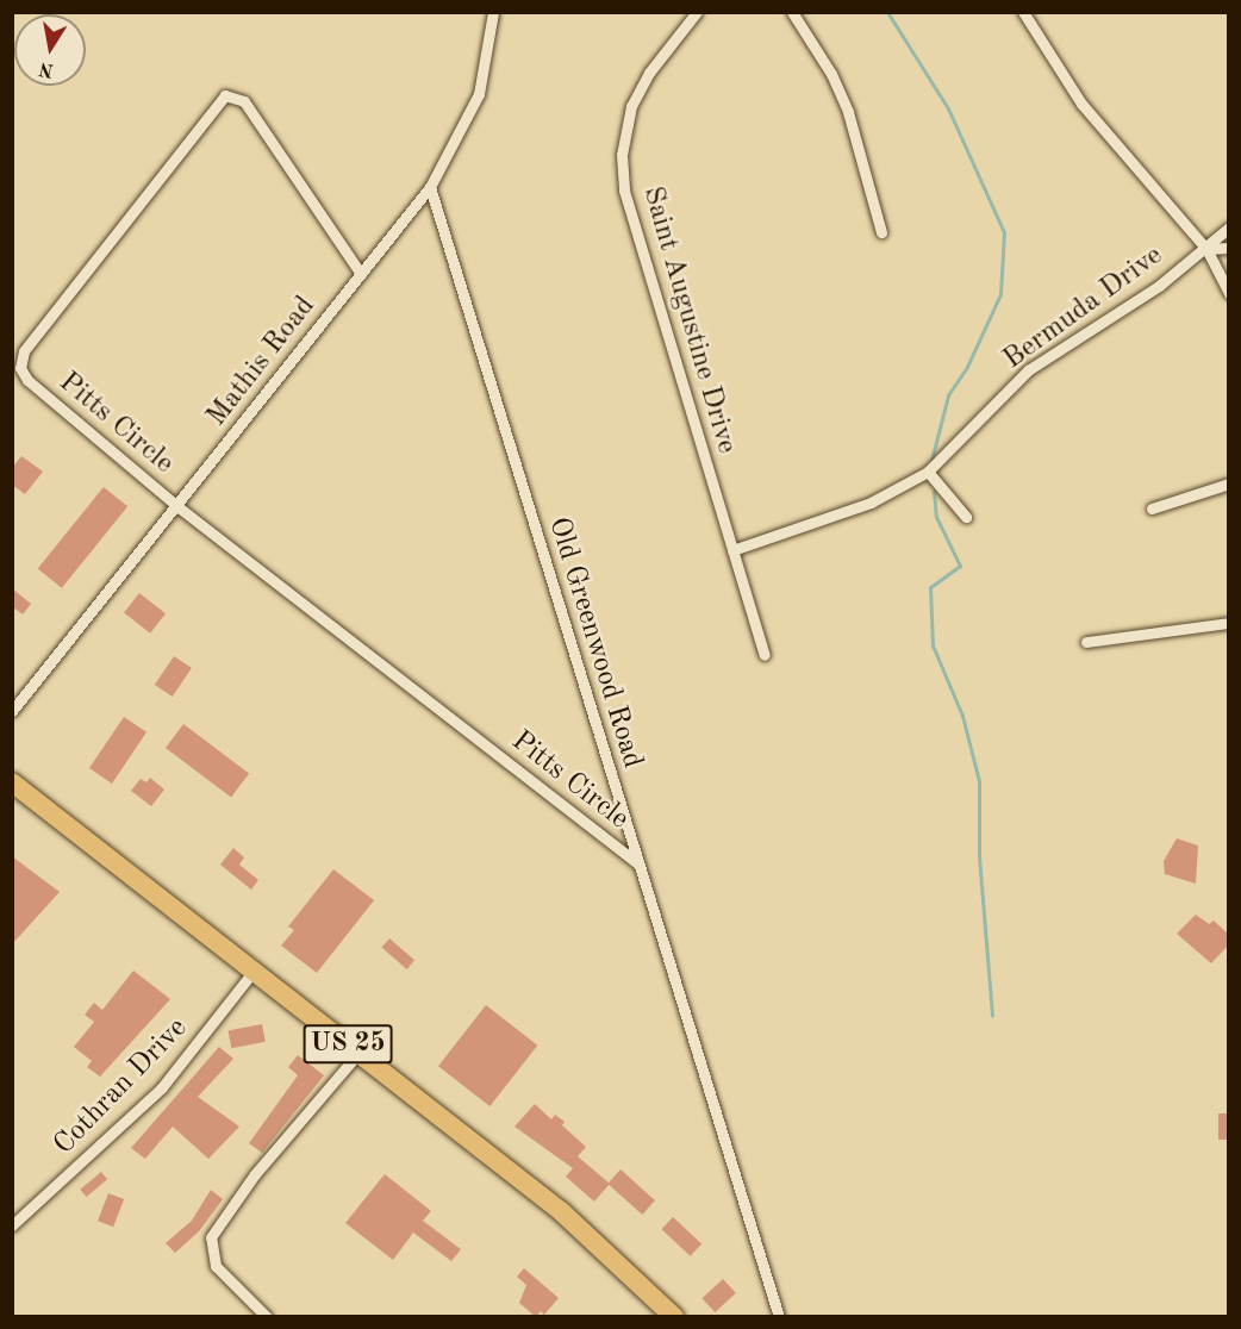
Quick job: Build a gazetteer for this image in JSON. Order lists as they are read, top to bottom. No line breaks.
{"streets":{"highway":["US 25"],"street":["Bermuda Drive","Saint Augustine Drive","Mathis Road","Pitts Circle","Old Greenwood Road","Cothran Drive"]},"crossings":[["Bermuda Drive","Saint Augustine Drive"],["Mathis Road","Pitts Circle"],["Mathis Road","Old Greenwood Road"],["Pitts Circle","Old Greenwood Road"],["US 25","Cothran Drive"]],"north":"bottom"}
